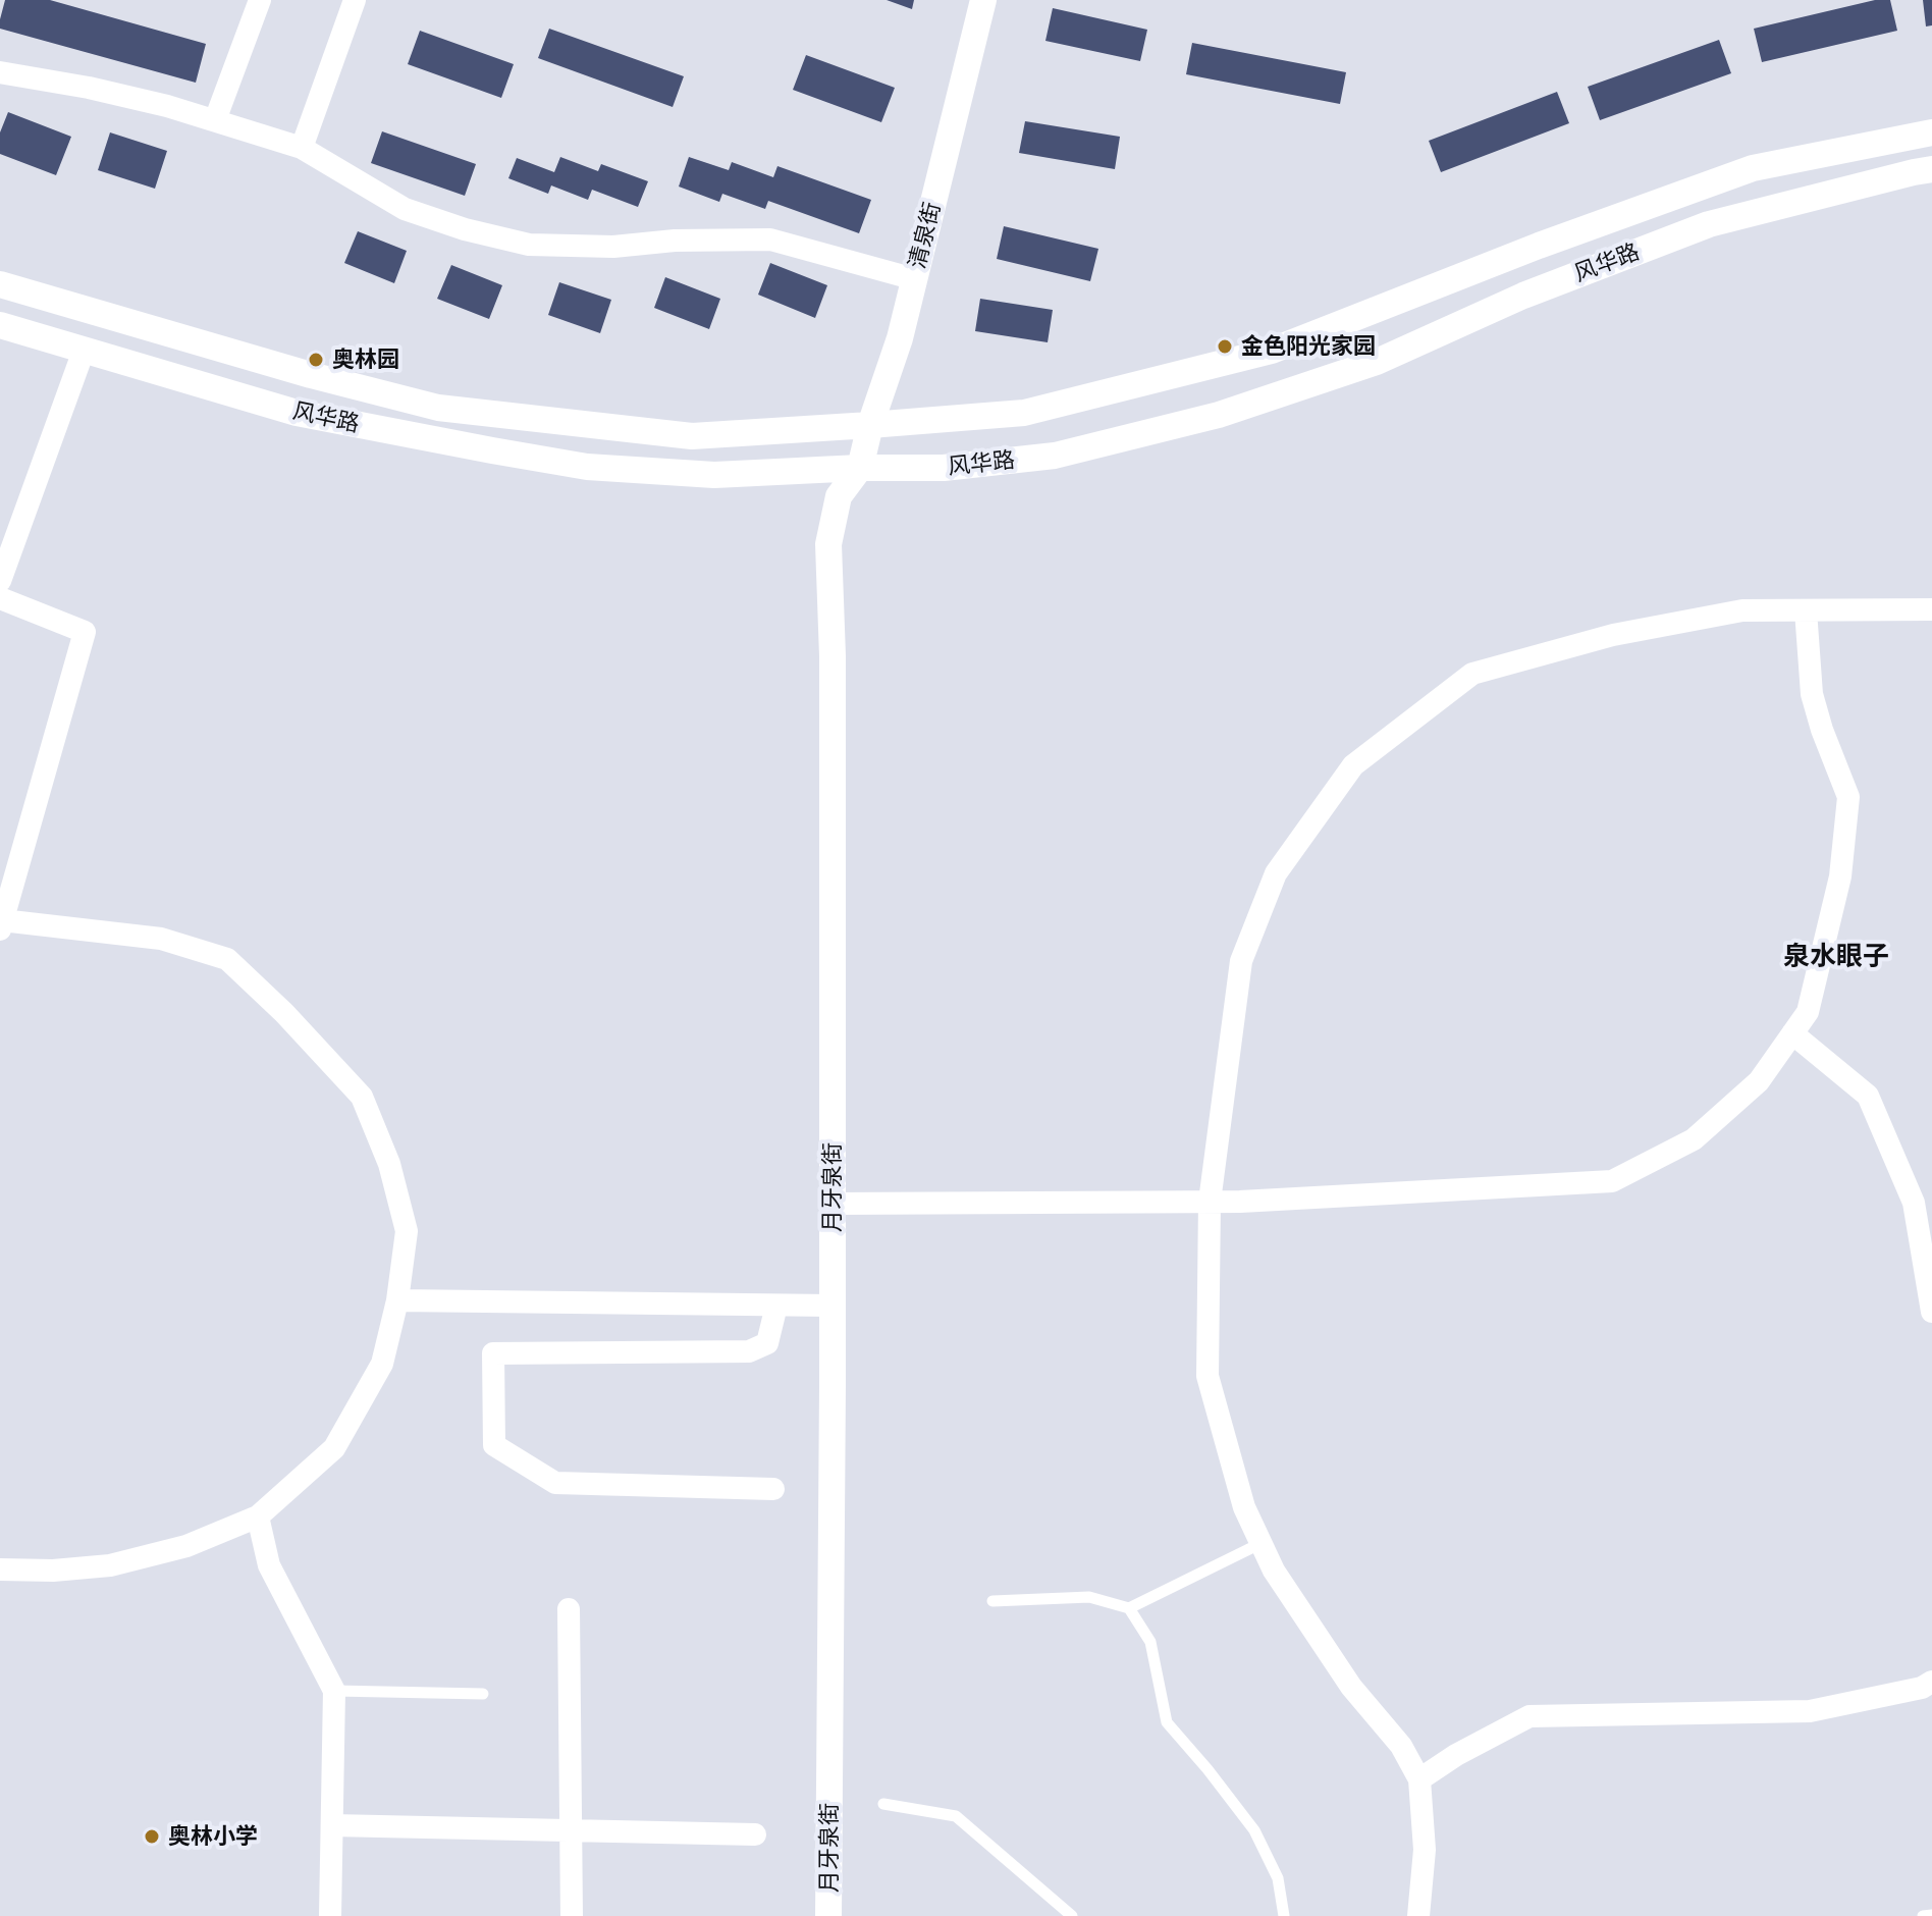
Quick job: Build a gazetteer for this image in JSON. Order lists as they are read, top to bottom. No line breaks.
{"streets":{"street":["清泉街","风华路","月牙泉街"]},"crossings":[["清泉街","风华路"],["清泉街","月牙泉街"],["风华路","月牙泉街"]],"districts":["泉水眼子"],"places":["金色阳光家园","奥林园","奥林小学"]}
